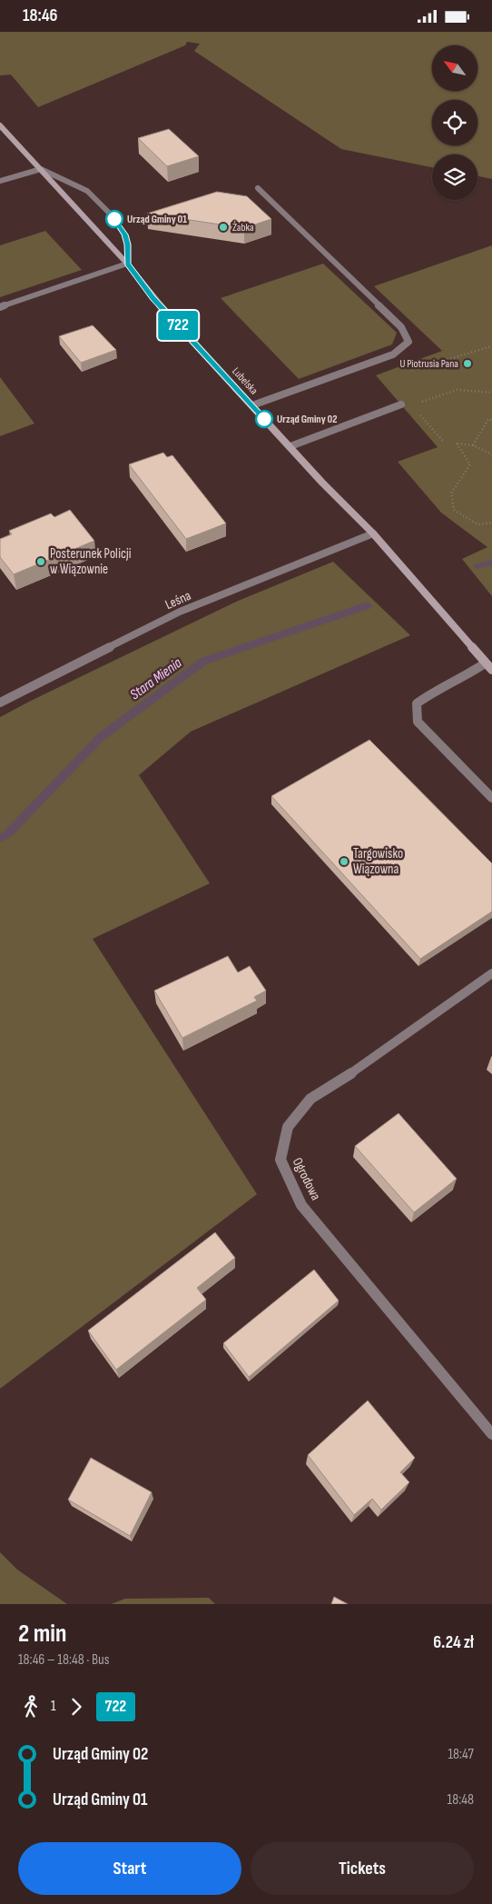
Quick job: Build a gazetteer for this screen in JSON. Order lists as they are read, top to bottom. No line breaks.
{"streets":{"main road":["Lubelska"],"street":["Leśna","Ogrodowa"]},"crossings":[["Lubelska","Leśna"]],"water":["Stara Mienia"],"places":["Urząd Gminy 01","Żabka","U Piotrusia Pana","Urząd Gminy 02","Posterunek Policji w Wiązownie","Targowisko Wiązowna"],"lines":["bus line 722"],"north":"top left","page":{"status":"18:46","on_map":"722","heading":["2 min","18:46 – 18:48 · Bus","6.24 zł"],"legs":["1","722"],"list":[{"name":"Urząd Gminy 02","value":"18:47"},{"name":"Urząd Gminy 01","value":"18:48"}],"buttons":["Start","Tickets"]}}
